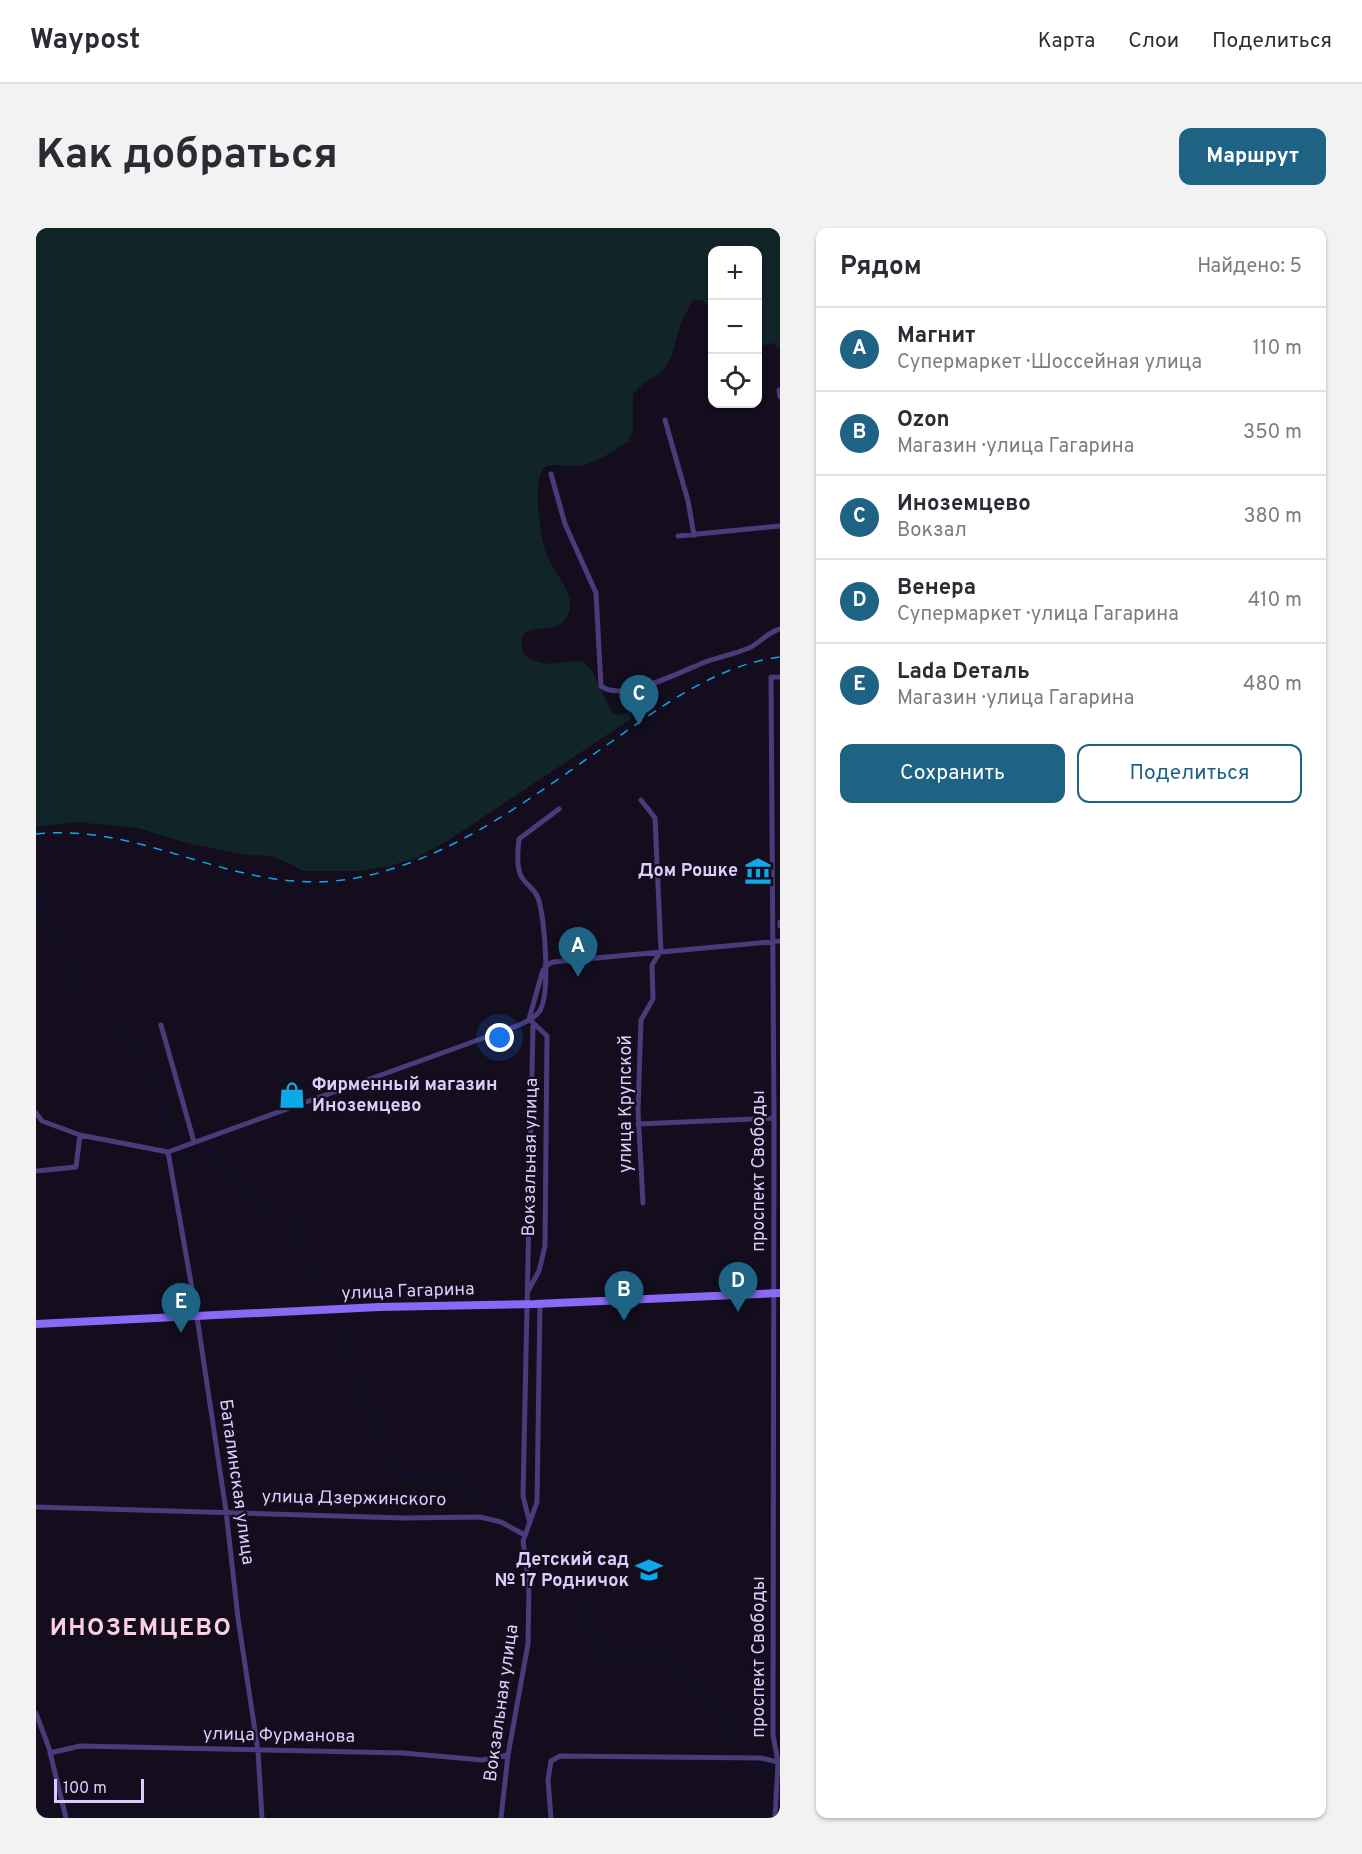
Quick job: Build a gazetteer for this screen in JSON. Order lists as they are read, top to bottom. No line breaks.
{"streets":{"main road":["улица Гагарина"],"street":["улица Крупской","Вокзальная улица","проспект Свободы","Баталинская улица","улица Дзержинского","улица Фурманова"]},"crossings":[["Вокзальная улица","улица Гагарина"],["Вокзальная улица","улица Дзержинского"],["Вокзальная улица","улица Фурманова"],["проспект Свободы","улица Гагарина"],["улица Гагарина","Баталинская улица"],["Баталинская улица","улица Дзержинского"],["Баталинская улица","улица Фурманова"]],"districts":["ИНОЗЕМЦЕВО"],"places":{"museum":["Дом Рошке"],"shop":["Фирменный магазин Иноземцево"],"school or university":["Детский сад № 17 Родничок"]},"scale_bar":"100 m","page":{"header":"Waypost","nav":["Карта","Слои","Поделиться"],"buttons":["Маршрут",["Сохранить","Поделиться"]],"title":"Как добраться","heading":["Рядом","Найдено: 5"],"map_buttons":["+","−"],"list":[{"mark":"A","name":"Магнит","note":"Супермаркет · Шоссейная улица","value":"110 m"},{"mark":"B","name":"Ozon","note":"Магазин · улица Гагарина","value":"350 m"},{"mark":"C","name":"Иноземцево","note":"Вокзал","value":"380 m"},{"mark":"D","name":"Венера","note":"Супермаркет · улица Гагарина","value":"410 m"},{"mark":"E","name":"Lada Dеталь","note":"Магазин · улица Гагарина","value":"480 m"}],"pins":["C","A","D","B","E"],"scale":"100 m"}}
